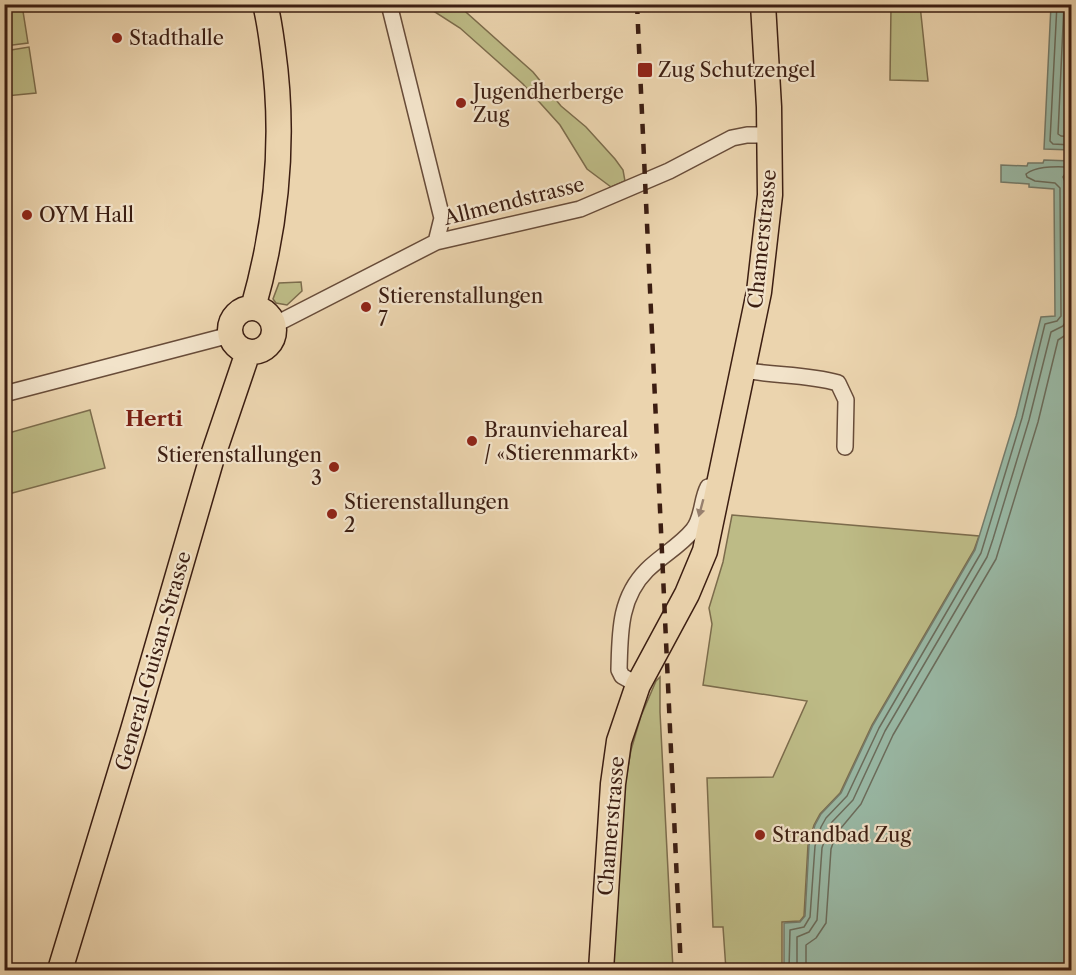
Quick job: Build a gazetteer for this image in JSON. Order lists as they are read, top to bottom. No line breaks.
{"streets":{"main road":["Chamerstrasse","General-Guisan-Strasse"],"street":["Allmendstrasse"]},"crossings":[["Allmendstrasse","Chamerstrasse"],["Allmendstrasse","General-Guisan-Strasse"]],"districts":["Herti"],"places":{"other":["Stadthalle","Jugendherberge Zug","OYM Hall","Stierenstallungen 7","Braunviehareal / «Stierenmarkt»","Stierenstallungen 3","Stierenstallungen 2","Strandbad Zug"],"transit":["Zug Schutzengel"]}}
